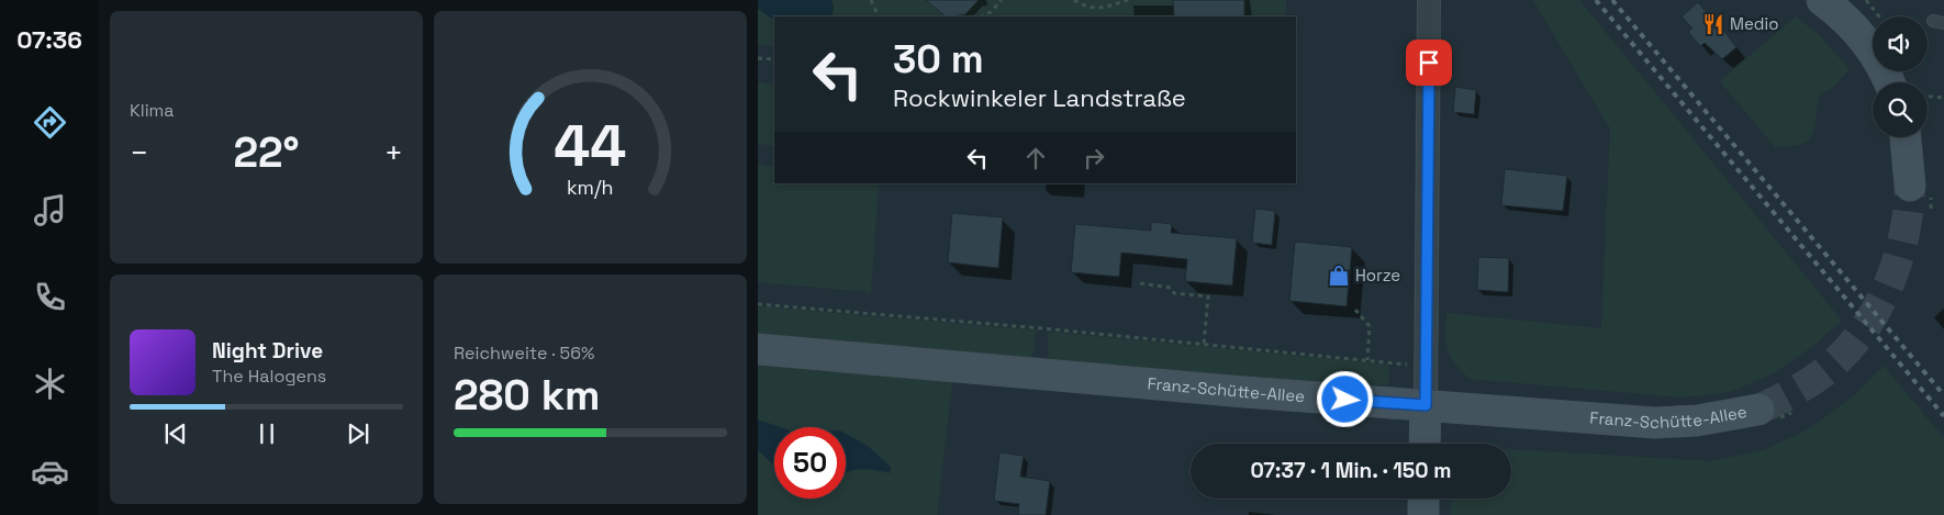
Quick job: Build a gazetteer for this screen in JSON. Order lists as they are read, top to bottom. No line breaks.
{"streets":{"main road":["Franz-Schütte-Allee"]},"places":{"restaurant":["Medio"],"shop":["Horze"]},"page":{"tabs":"07:36","tile":["Klima",["Reichweite · 56%","280 km"]],"turn":["30 m","Rockwinkeler Landstraße"],"heat":["−","22°","+"],"song":["Night Drive","The Halogens"],"limit":"50","trip":"07:37 · 1 Min. · 150 m","gauge":["44","km/h"]}}
